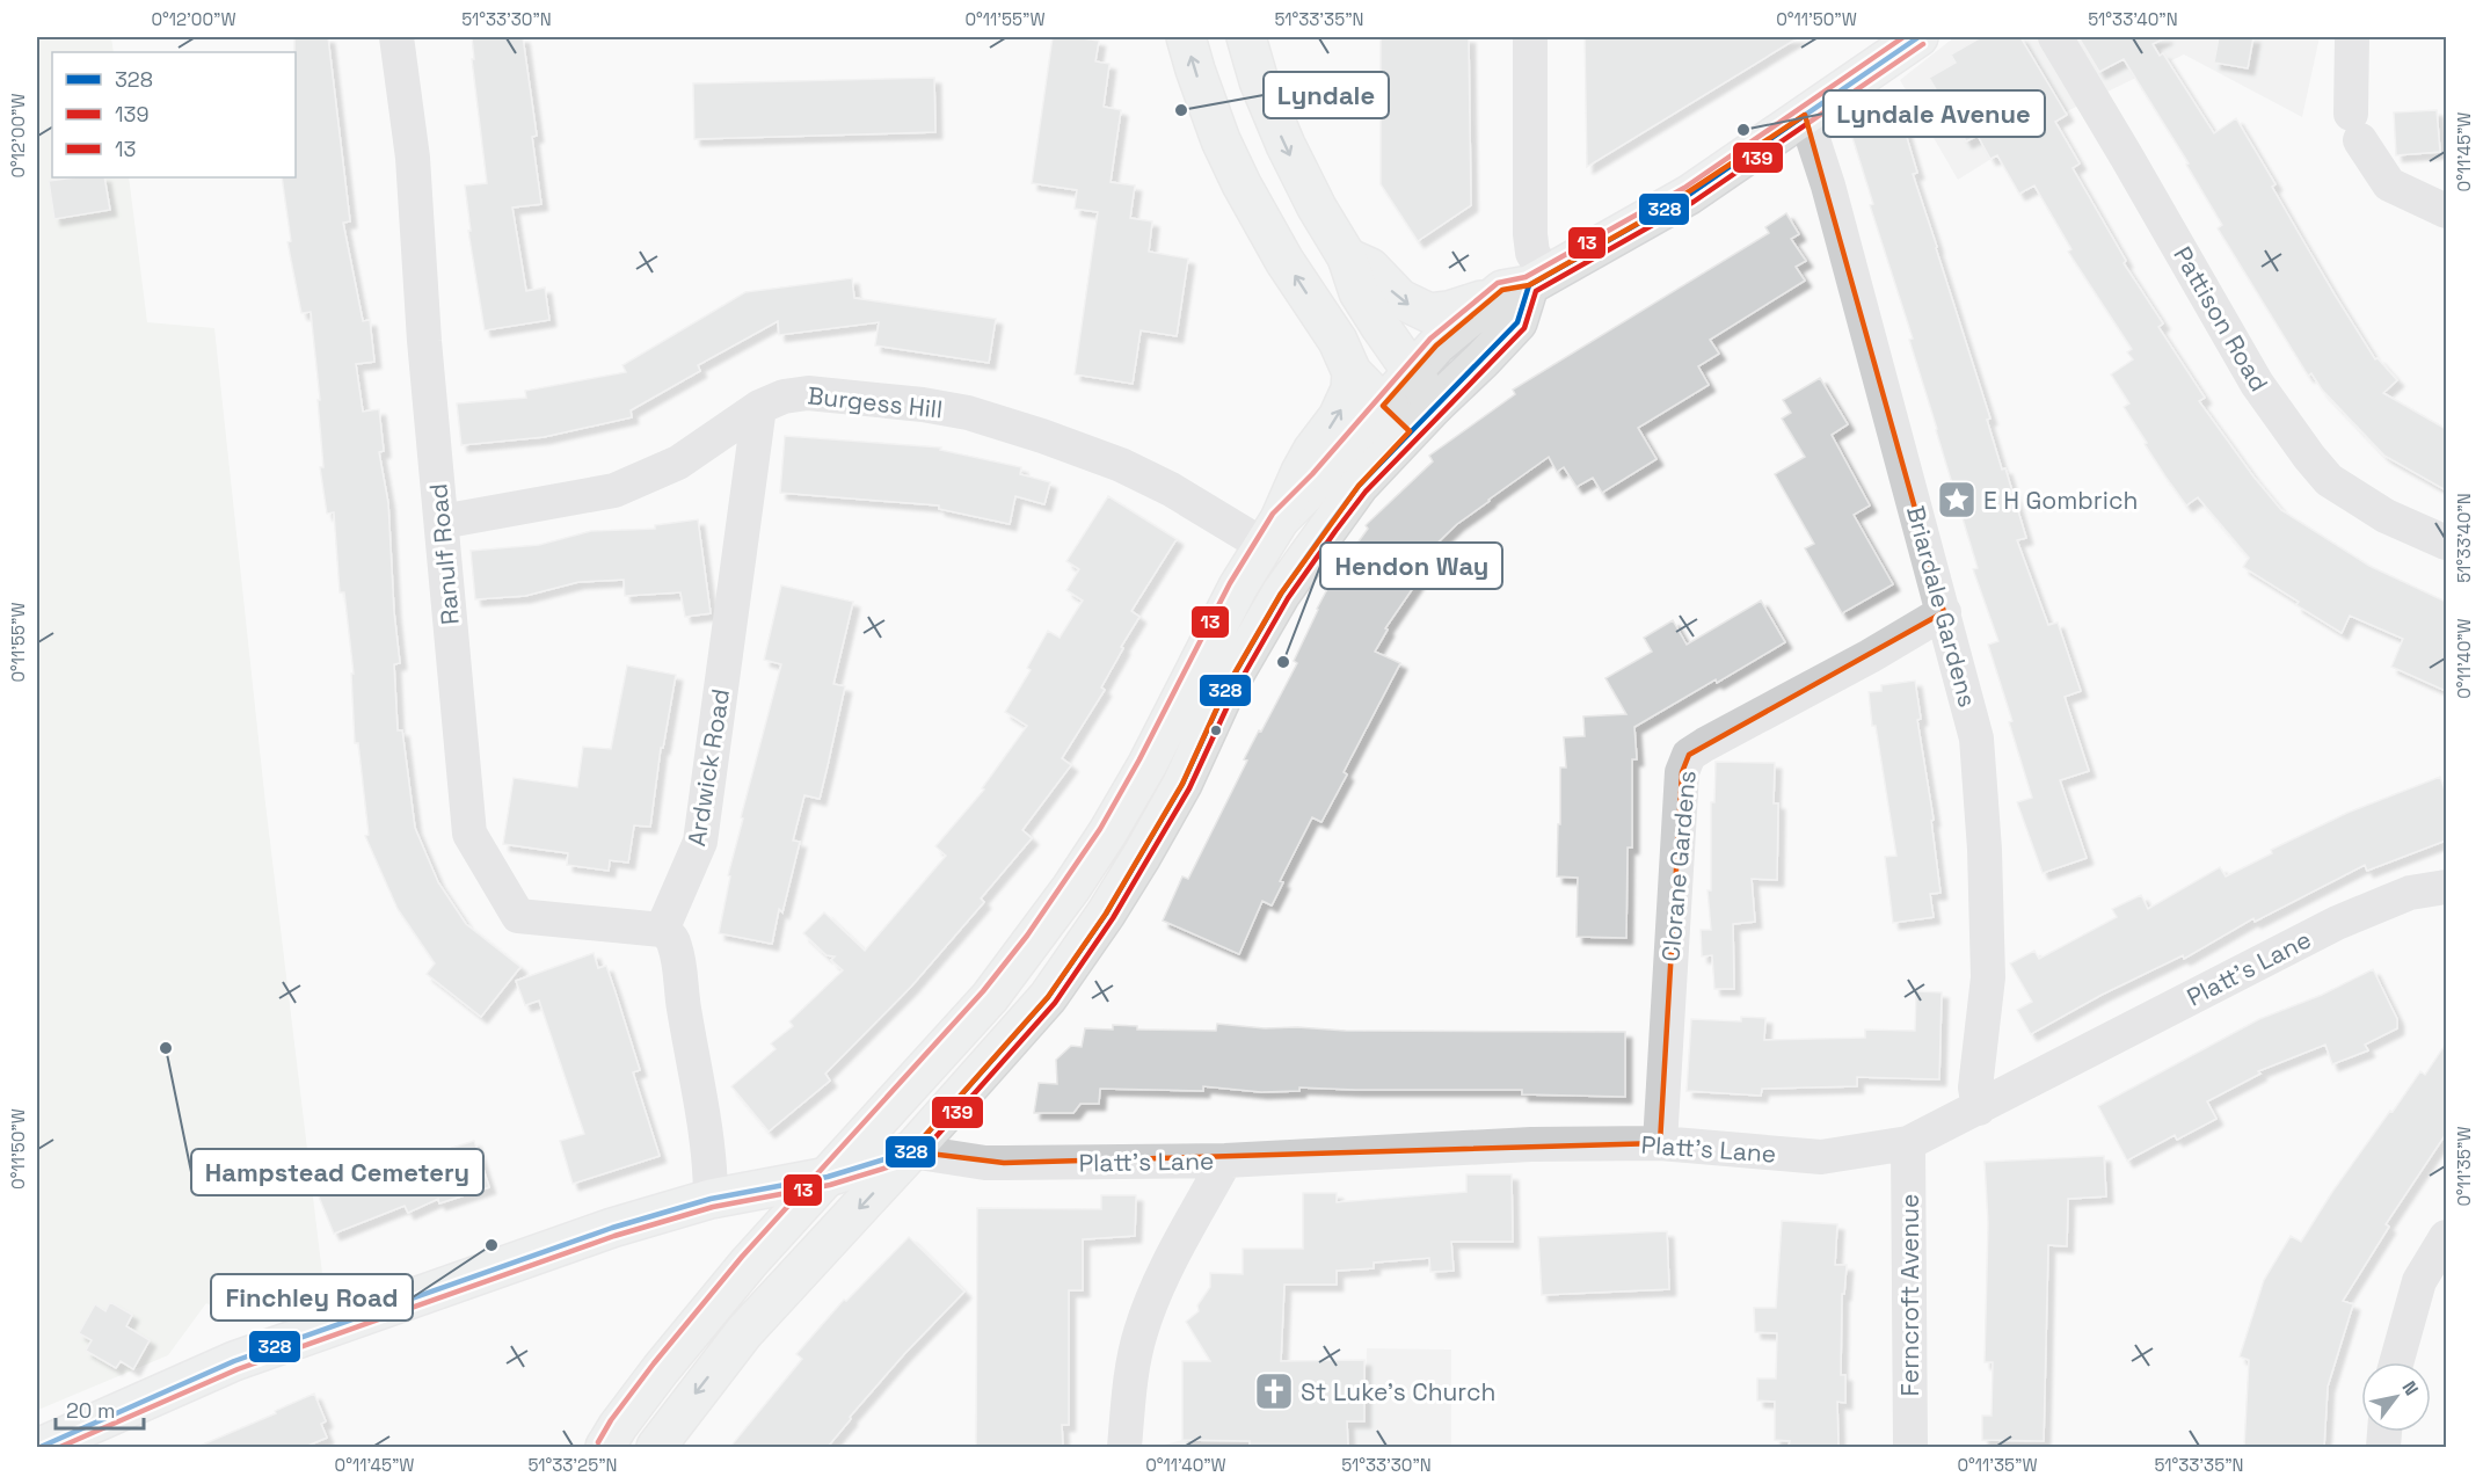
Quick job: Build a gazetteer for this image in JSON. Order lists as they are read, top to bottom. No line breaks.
{"streets":{"street":["Pattison Road","Burgess Hill","Ranulf Road","Briardale Gardens","Ardwick Road","Clorane Gardens","Platt's Lane","Ferncroft Avenue"]},"crossings":[["Burgess Hill","Ranulf Road"],["Burgess Hill","Ardwick Road"],["Ranulf Road","Ardwick Road"],["Briardale Gardens","Clorane Gardens"],["Briardale Gardens","Platt's Lane"],["Clorane Gardens","Platt's Lane"],["Platt's Lane","Ferncroft Avenue"]],"places":{"other":["Lyndale","Lyndale Avenue","Hendon Way","Hampstead Cemetery","Finchley Road"],"place":["E H Gombrich"],"church":["St Luke's Church"]},"lines":["transit line 328","transit line 13","transit line 139"],"legend":["328","139","13"],"scale_bar":"20 m","north":"top right","coordinates":["0°12'00\"W","51°33'30\"N","0°11'55\"W","51°33'35\"N","0°11'50\"W","51°33'40\"N","0°11'45\"W","0°11'40\"W","0°11'35\"W","51°33'25\"N"]}
